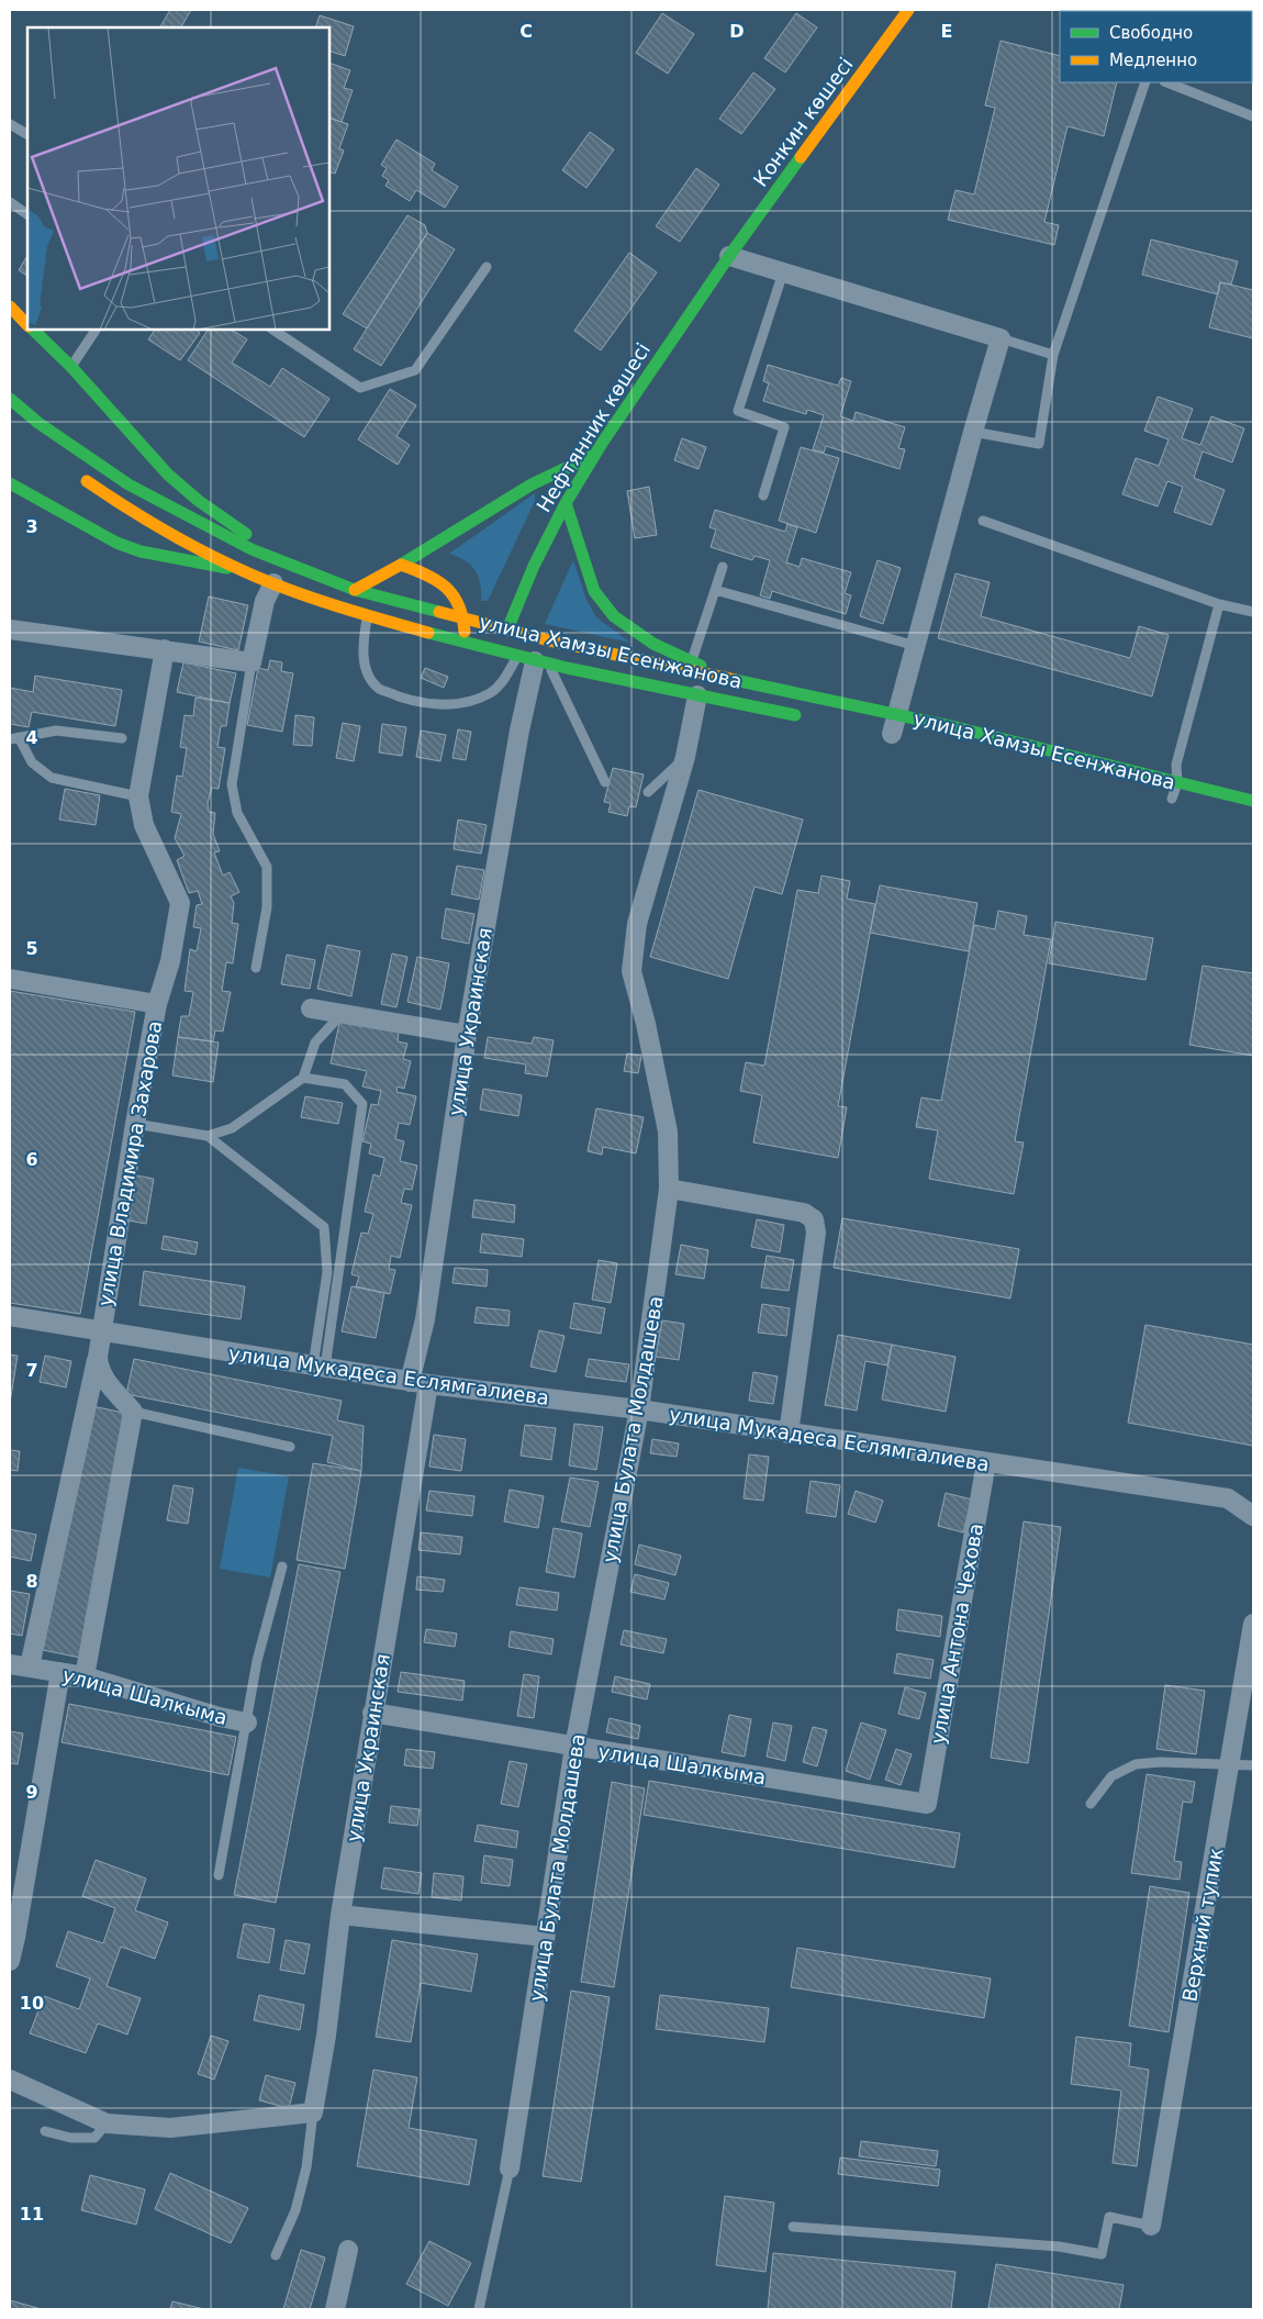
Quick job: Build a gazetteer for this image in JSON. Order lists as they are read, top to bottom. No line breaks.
{"streets":{"main road":["Конкин көшесі","Нефтянник көшесі","улица Хамзы Есенжанова"],"street":["улица Украинская","улица Владимира Захарова","улица Мукадеса Еслямгалиева","улица Булата Молдашева","улица Антона Чехова","улица Шалкыма","Верхний тупик"]},"crossings":[["Конкин көшесі","Нефтянник көшесі"],["Нефтянник көшесі","улица Хамзы Есенжанова"],["улица Хамзы Есенжанова","улица Украинская"],["улица Хамзы Есенжанова","улица Булата Молдашева"],["улица Украинская","улица Мукадеса Еслямгалиева"],["улица Украинская","улица Шалкыма"],["улица Владимира Захарова","улица Мукадеса Еслямгалиева"],["улица Мукадеса Еслямгалиева","улица Булата Молдашева"],["улица Мукадеса Еслямгалиева","улица Антона Чехова"],["улица Булата Молдашева","улица Шалкыма"],["улица Антона Чехова","улица Шалкыма"]],"legend":["Свободно","Медленно"],"grid":{"columns":["C","D","E"],"rows":["3","4","5","6","7","8","9","10","11"]}}
